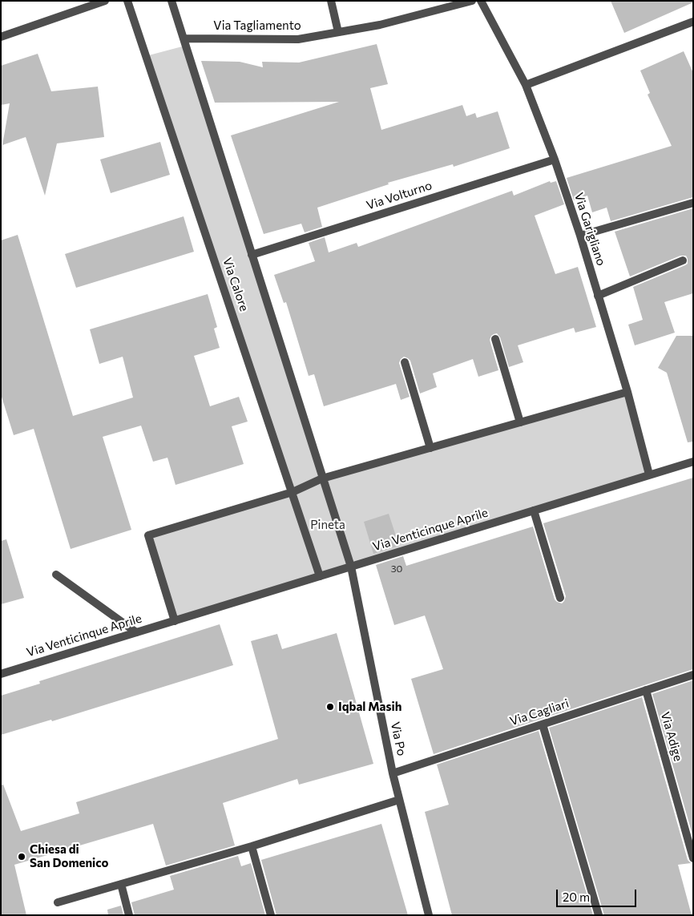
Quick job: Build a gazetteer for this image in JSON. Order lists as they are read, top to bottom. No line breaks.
{"streets":{"street":["Via Tagliamento","Via Volturno","Via Garigliano","Via Calore","Via Venticinque Aprile","Via Cagliari","Via Adige","Via Po"]},"crossings":[["Via Tagliamento","Via Calore"],["Via Volturno","Via Garigliano"],["Via Volturno","Via Calore"],["Via Garigliano","Via Venticinque Aprile"],["Via Calore","Via Venticinque Aprile"],["Via Calore","Via Po"],["Via Venticinque Aprile","Via Po"],["Via Cagliari","Via Adige"],["Via Cagliari","Via Po"]],"parks":["Pineta"],"places":["Iqbal Masih","Chiesa di San Domenico"],"house_numbers":["30"],"scale_bar":"20 m"}
